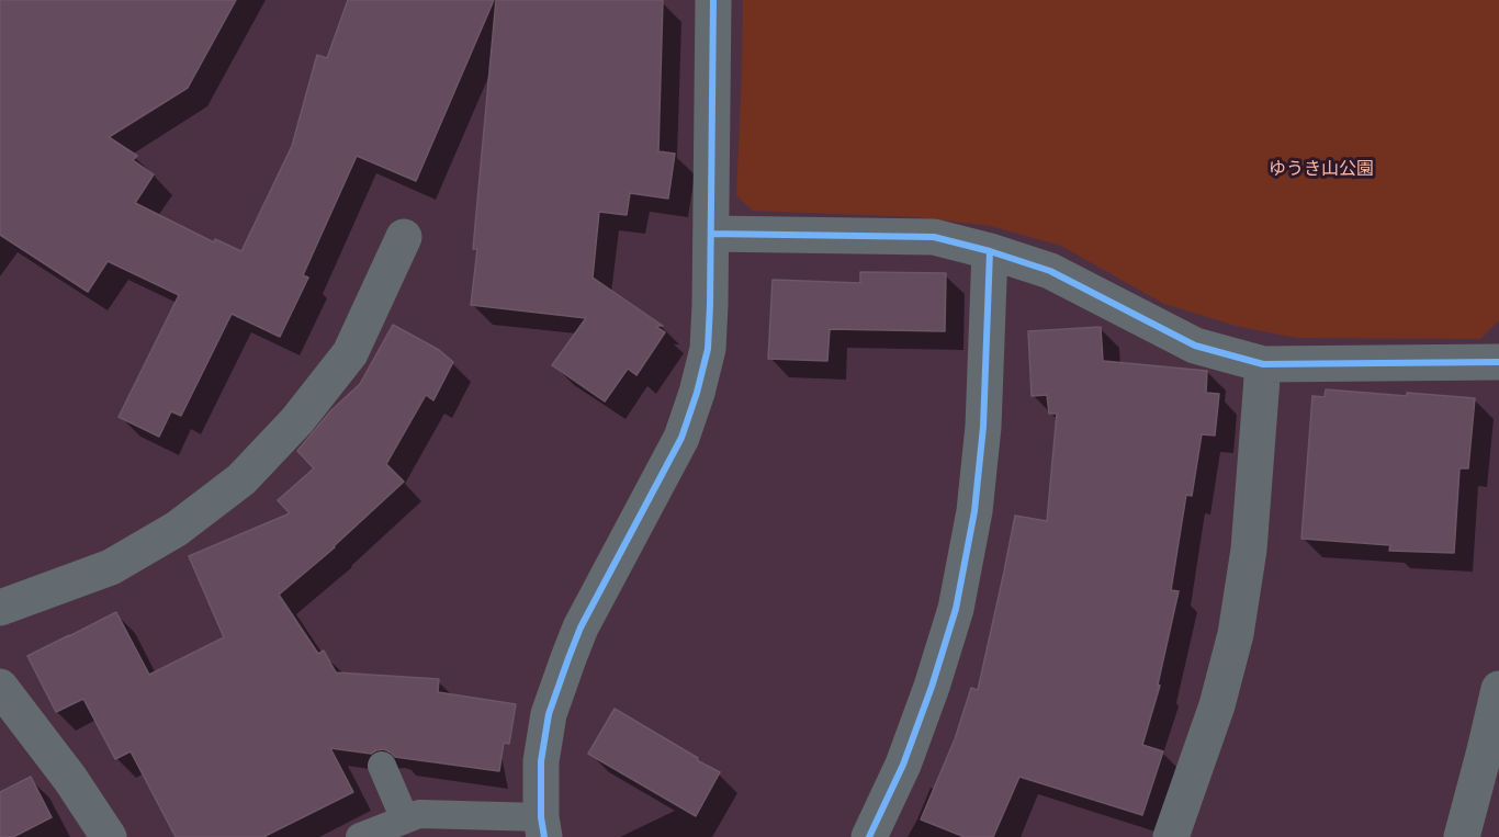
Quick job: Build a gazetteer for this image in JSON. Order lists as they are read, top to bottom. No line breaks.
{"parks":["ゆうき山公園"]}
